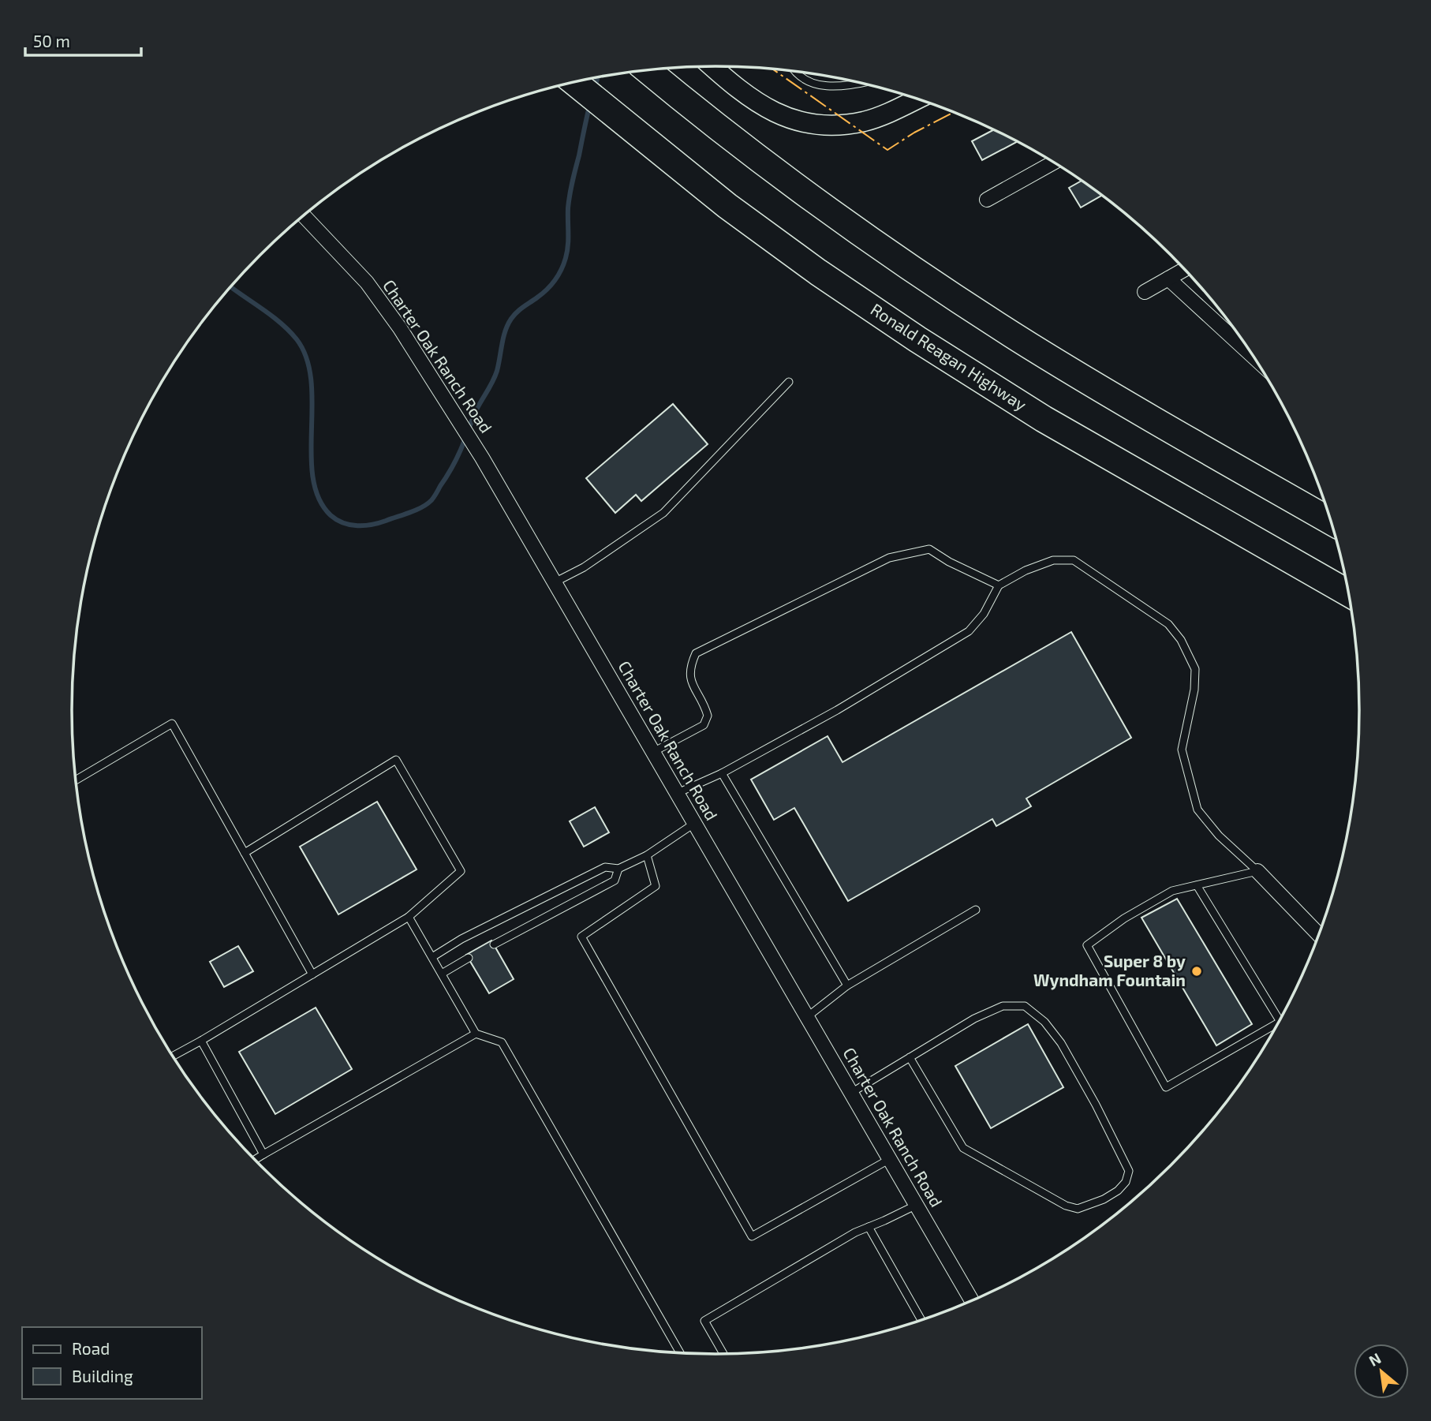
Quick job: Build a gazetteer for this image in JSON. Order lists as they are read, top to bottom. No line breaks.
{"streets":{"highway":["Ronald Reagan Highway"],"street":["Charter Oak Ranch Road"]},"places":["Super 8 by Wyndham Fountain"],"legend":["Road","Building"],"scale_bar":"50 m","north":"top left"}
